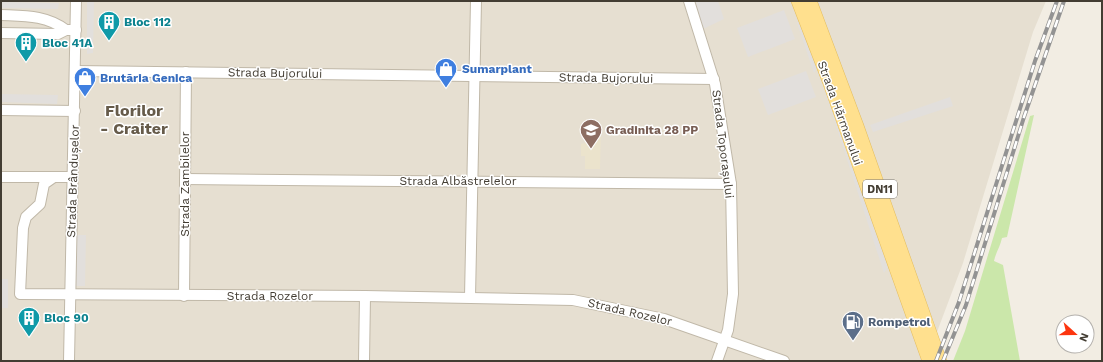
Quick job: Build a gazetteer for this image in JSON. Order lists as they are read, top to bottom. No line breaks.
{"streets":{"main road":["Strada Hărmanului","DN11"],"street":["Strada Bujorului","Strada Toporașului","Strada Brândușelor","Strada Albăstrelelor","Strada Zambilelor","Strada Rozelor"]},"crossings":[["Strada Bujorului","Strada Toporașului"],["Strada Bujorului","Strada Brândușelor"],["Strada Bujorului","Strada Zambilelor"],["Strada Toporașului","Strada Albăstrelelor"],["Strada Toporașului","Strada Rozelor"],["Strada Brândușelor","Strada Rozelor"],["Strada Albăstrelelor","Strada Zambilelor"],["Strada Zambilelor","Strada Rozelor"]],"districts":["Florilor - Craiter"],"places":{"building":["Bloc 112","Bloc 41A","Bloc 90"],"shop":["Sumarplant","Brutăria Genica"],"school or university":["Gradinita 28 PP"],"fuel station":["Rompetrol"]},"north":"right"}
